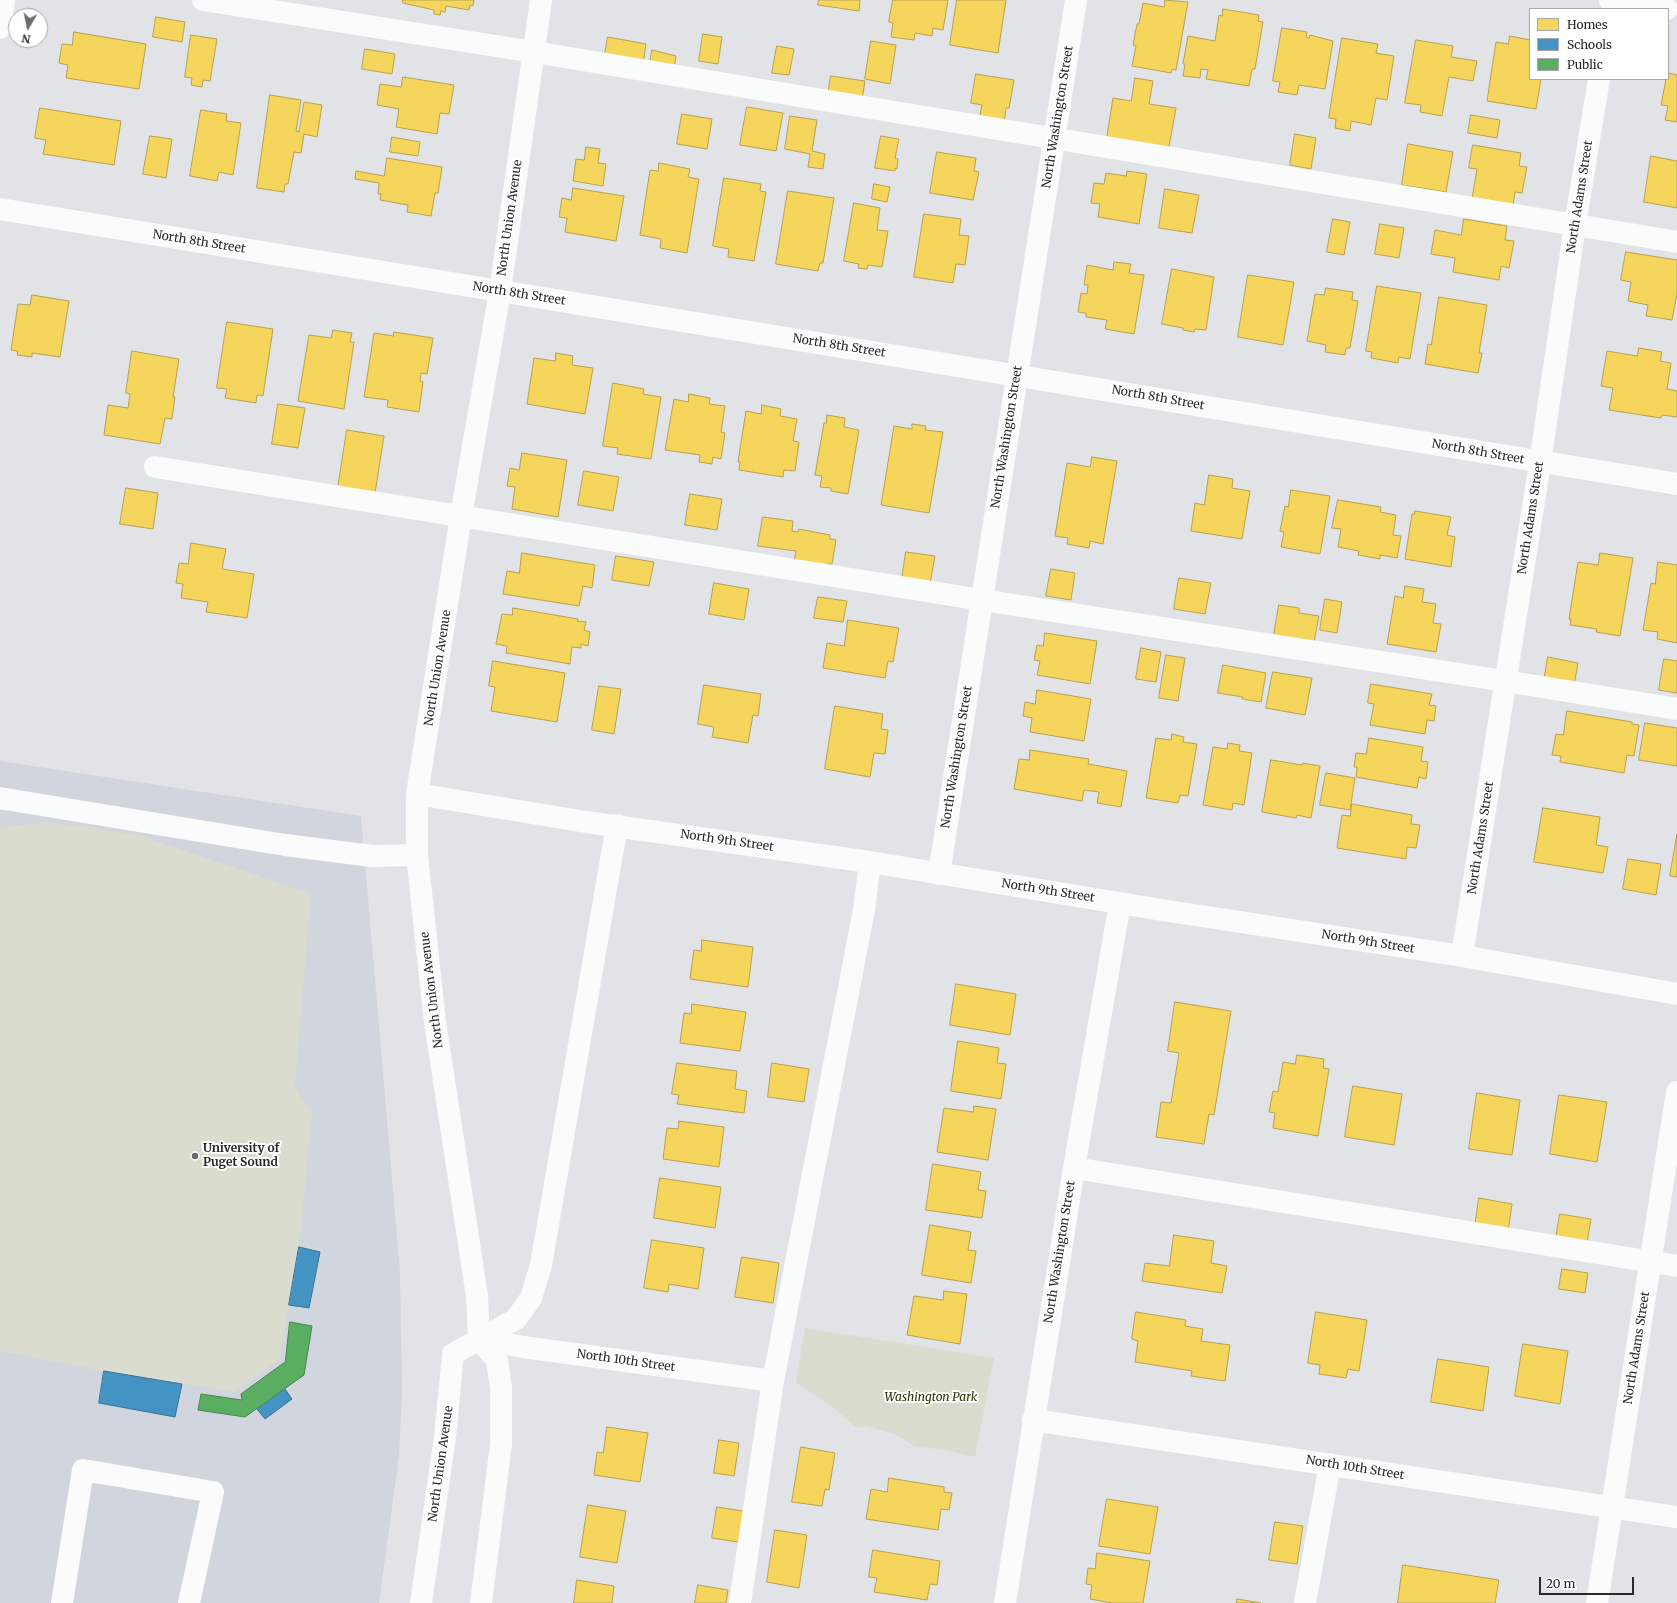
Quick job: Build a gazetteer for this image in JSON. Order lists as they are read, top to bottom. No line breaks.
{"streets":{"street":["North Washington Street","North Adams Street","North Union Avenue","North 8th Street","North 9th Street","North 10th Street"]},"crossings":[["North Washington Street","North 8th Street"],["North Washington Street","North 9th Street"],["North Washington Street","North 10th Street"],["North Adams Street","North 8th Street"],["North Adams Street","North 9th Street"],["North Adams Street","North 10th Street"],["North Union Avenue","North 8th Street"],["North Union Avenue","North 9th Street"],["North Union Avenue","North 10th Street"]],"parks":["Washington Park"],"places":["University of Puget Sound"],"legend":["Homes","Schools","Public"],"scale_bar":"20 m","north":"bottom"}
